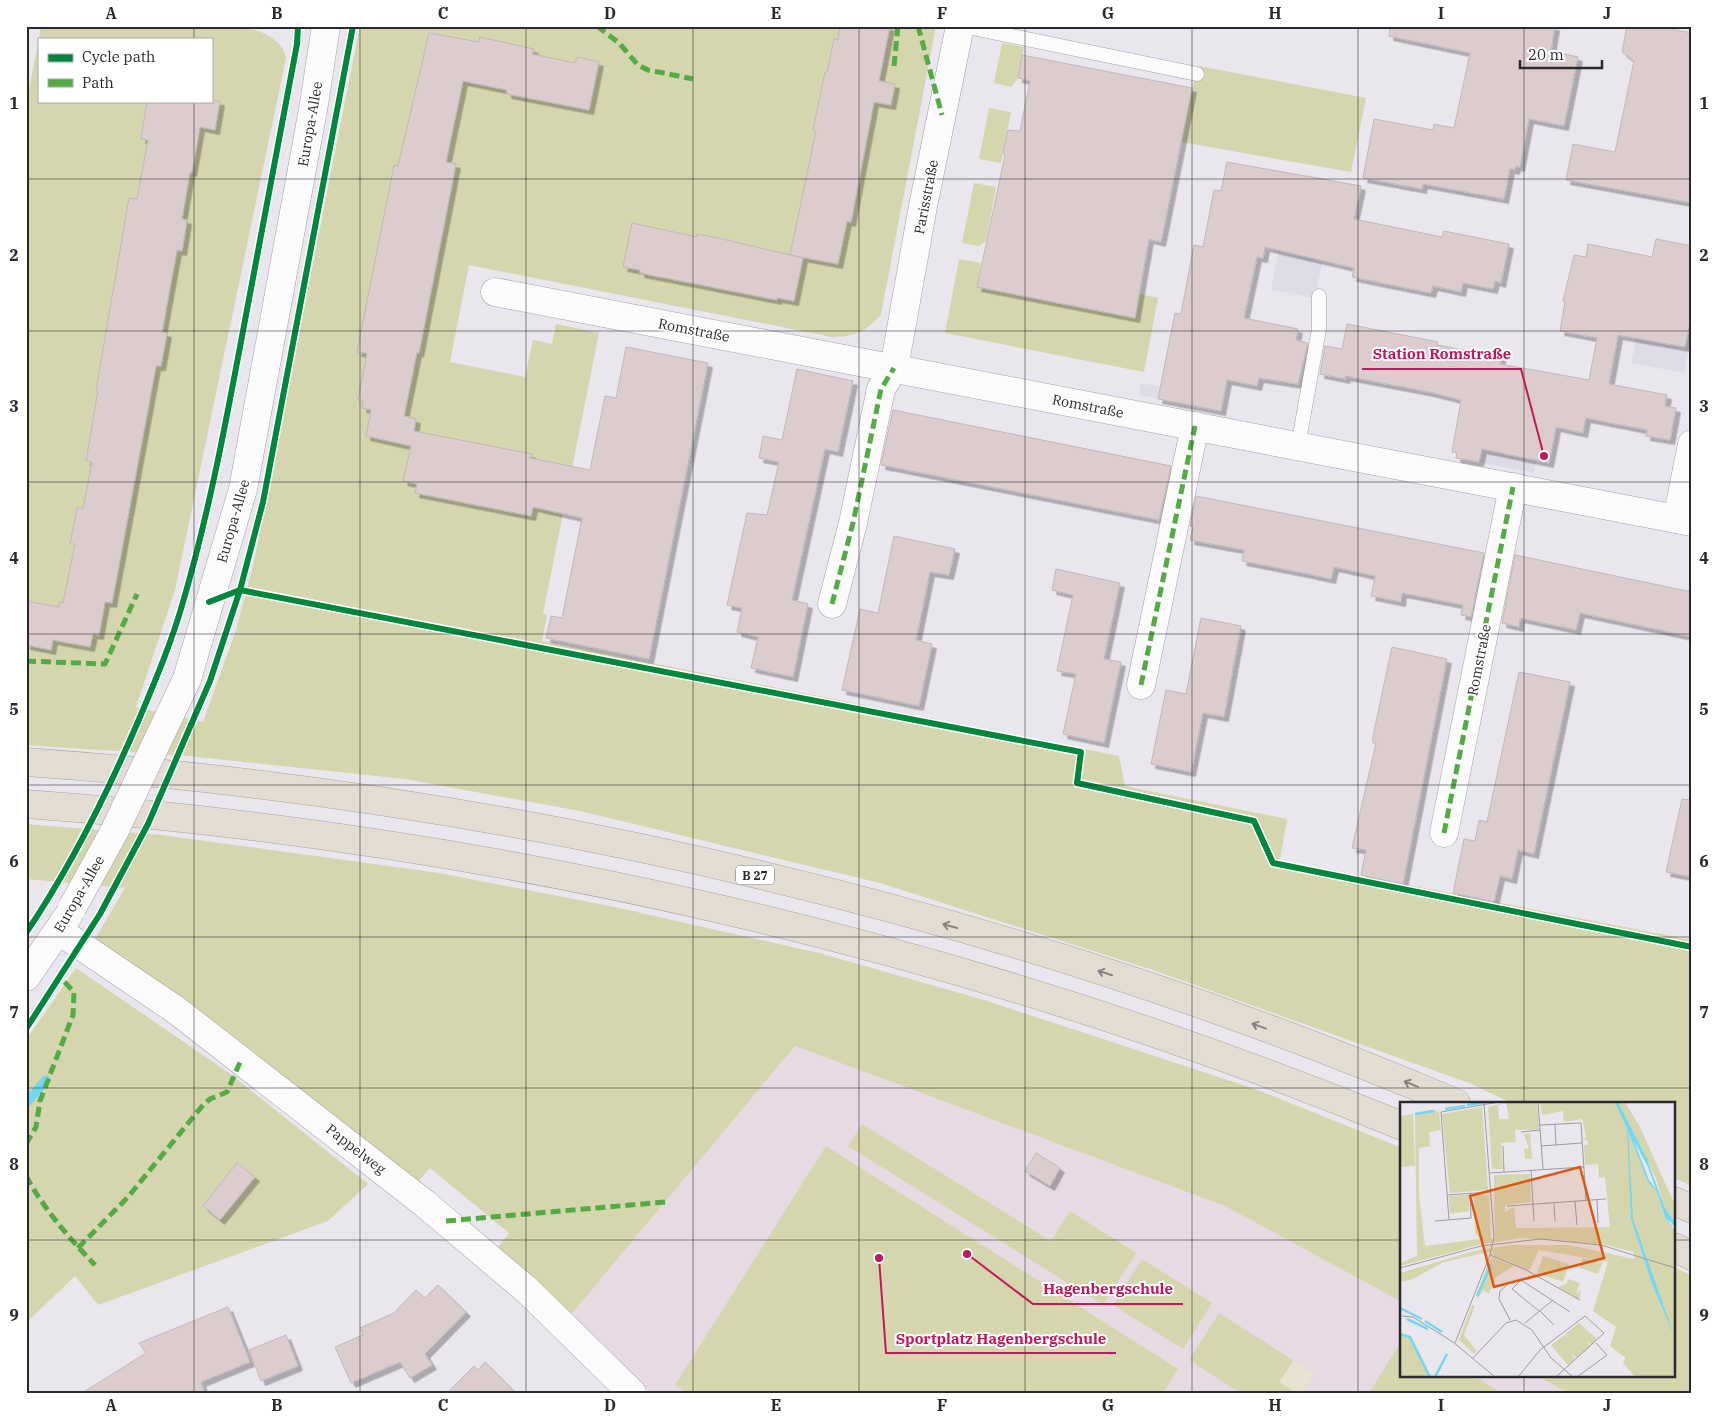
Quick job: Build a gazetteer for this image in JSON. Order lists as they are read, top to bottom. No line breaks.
{"streets":{"highway":["B 27"],"street":["Europa-Allee","Parisstraße","Romstraße","Pappelweg"]},"crossings":[["Europa-Allee","Pappelweg"],["Parisstraße","Romstraße"]],"places":["Station Romstraße","Hagenbergschule","Sportplatz Hagenbergschule"],"legend":["Cycle path","Path"],"scale_bar":"20 m","grid":{"columns":["A","B","C","D","E","F","G","H","I","J"],"rows":["1","2","3","4","5","6","7","8","9"]}}
